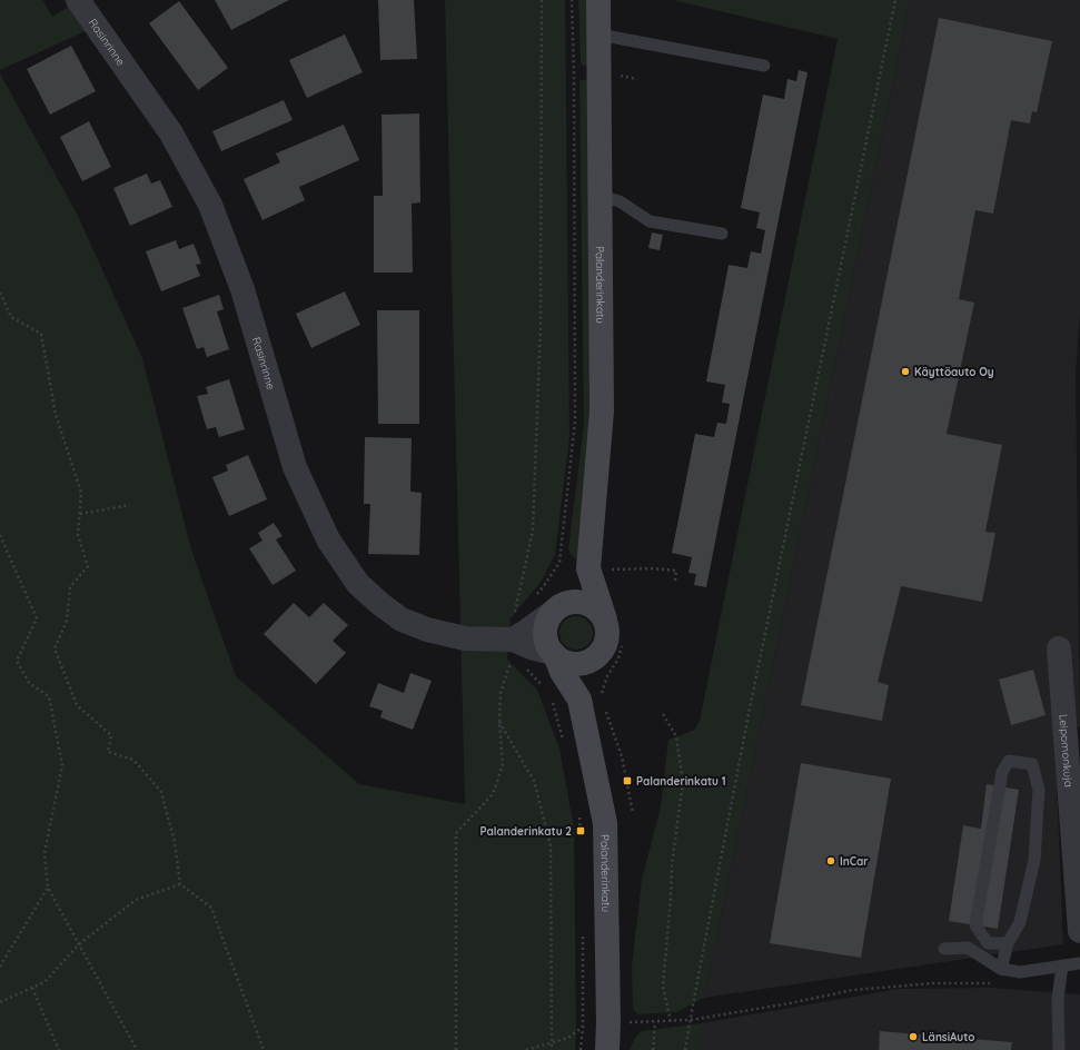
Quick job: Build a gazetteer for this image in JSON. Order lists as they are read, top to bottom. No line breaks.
{"streets":{"street":["Rasinrinne","Palanderinkatu","Leipomonkuja"]},"crossings":[["Rasinrinne","Palanderinkatu"]],"places":{"other":["Käyttöauto Oy","InCar","LänsiAuto"],"transit":["Palanderinkatu 1","Palanderinkatu 2"]}}
